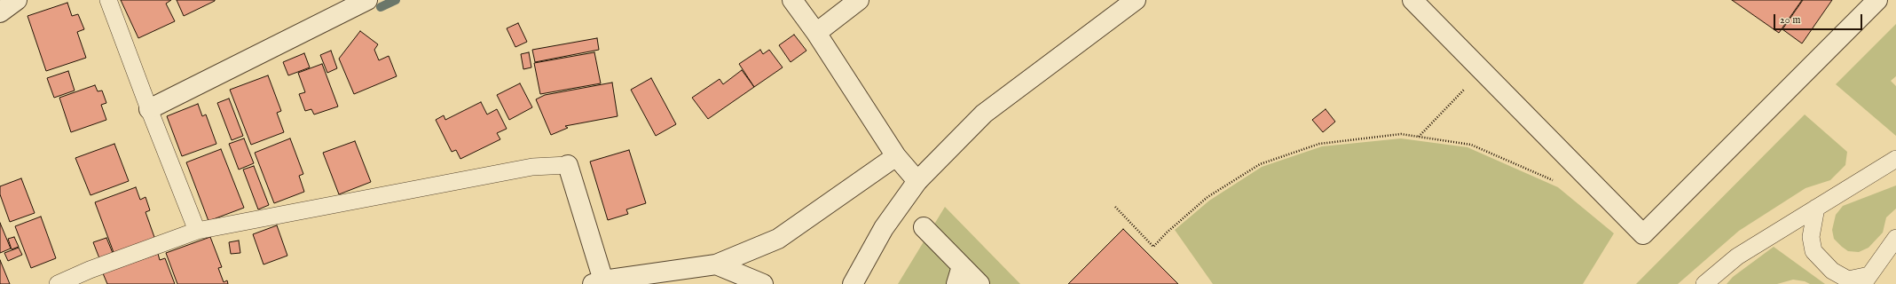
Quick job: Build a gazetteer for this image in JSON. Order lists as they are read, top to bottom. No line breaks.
{"scale_bar":"20 m"}
